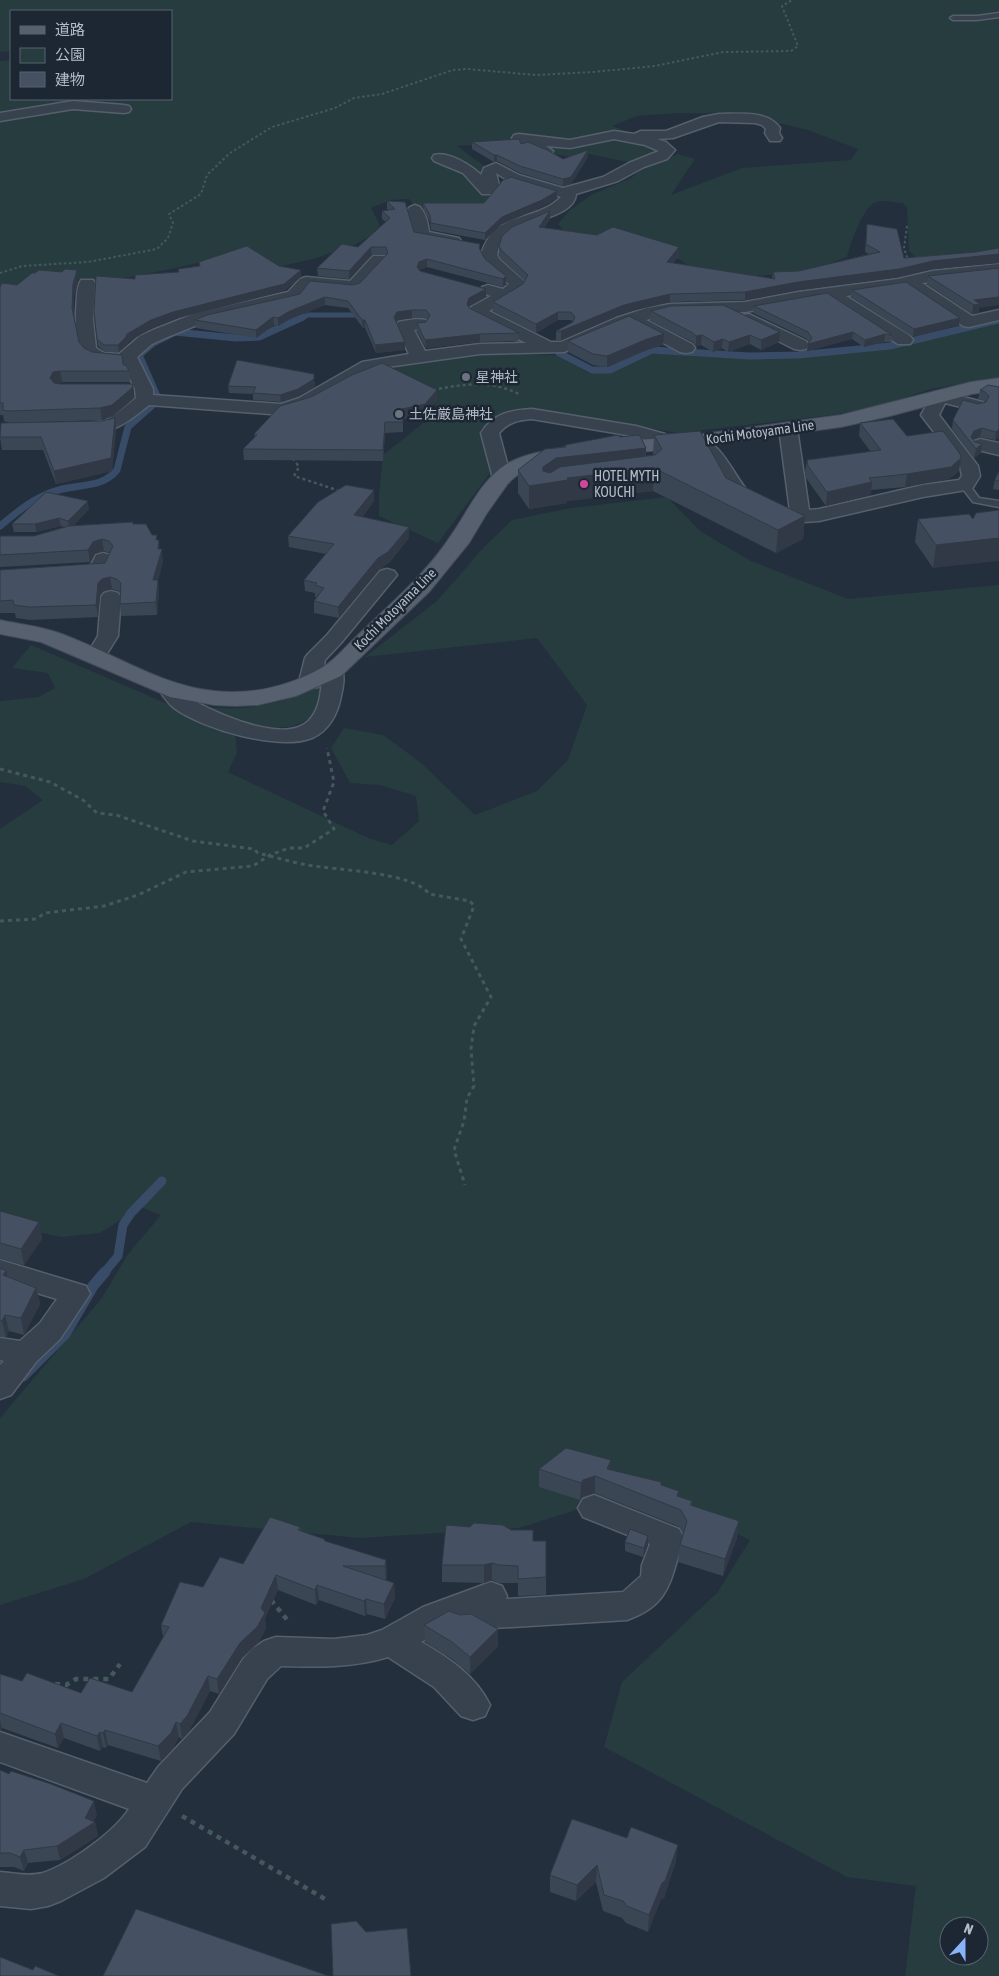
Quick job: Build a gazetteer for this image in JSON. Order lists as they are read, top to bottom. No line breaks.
{"streets":{"main road":["Kochi Motoyama Line"]},"places":["星神社","土佐厳島神社","HOTEL MYTH KOUCHI"],"legend":["道路","公園","建物"],"north":"top"}
